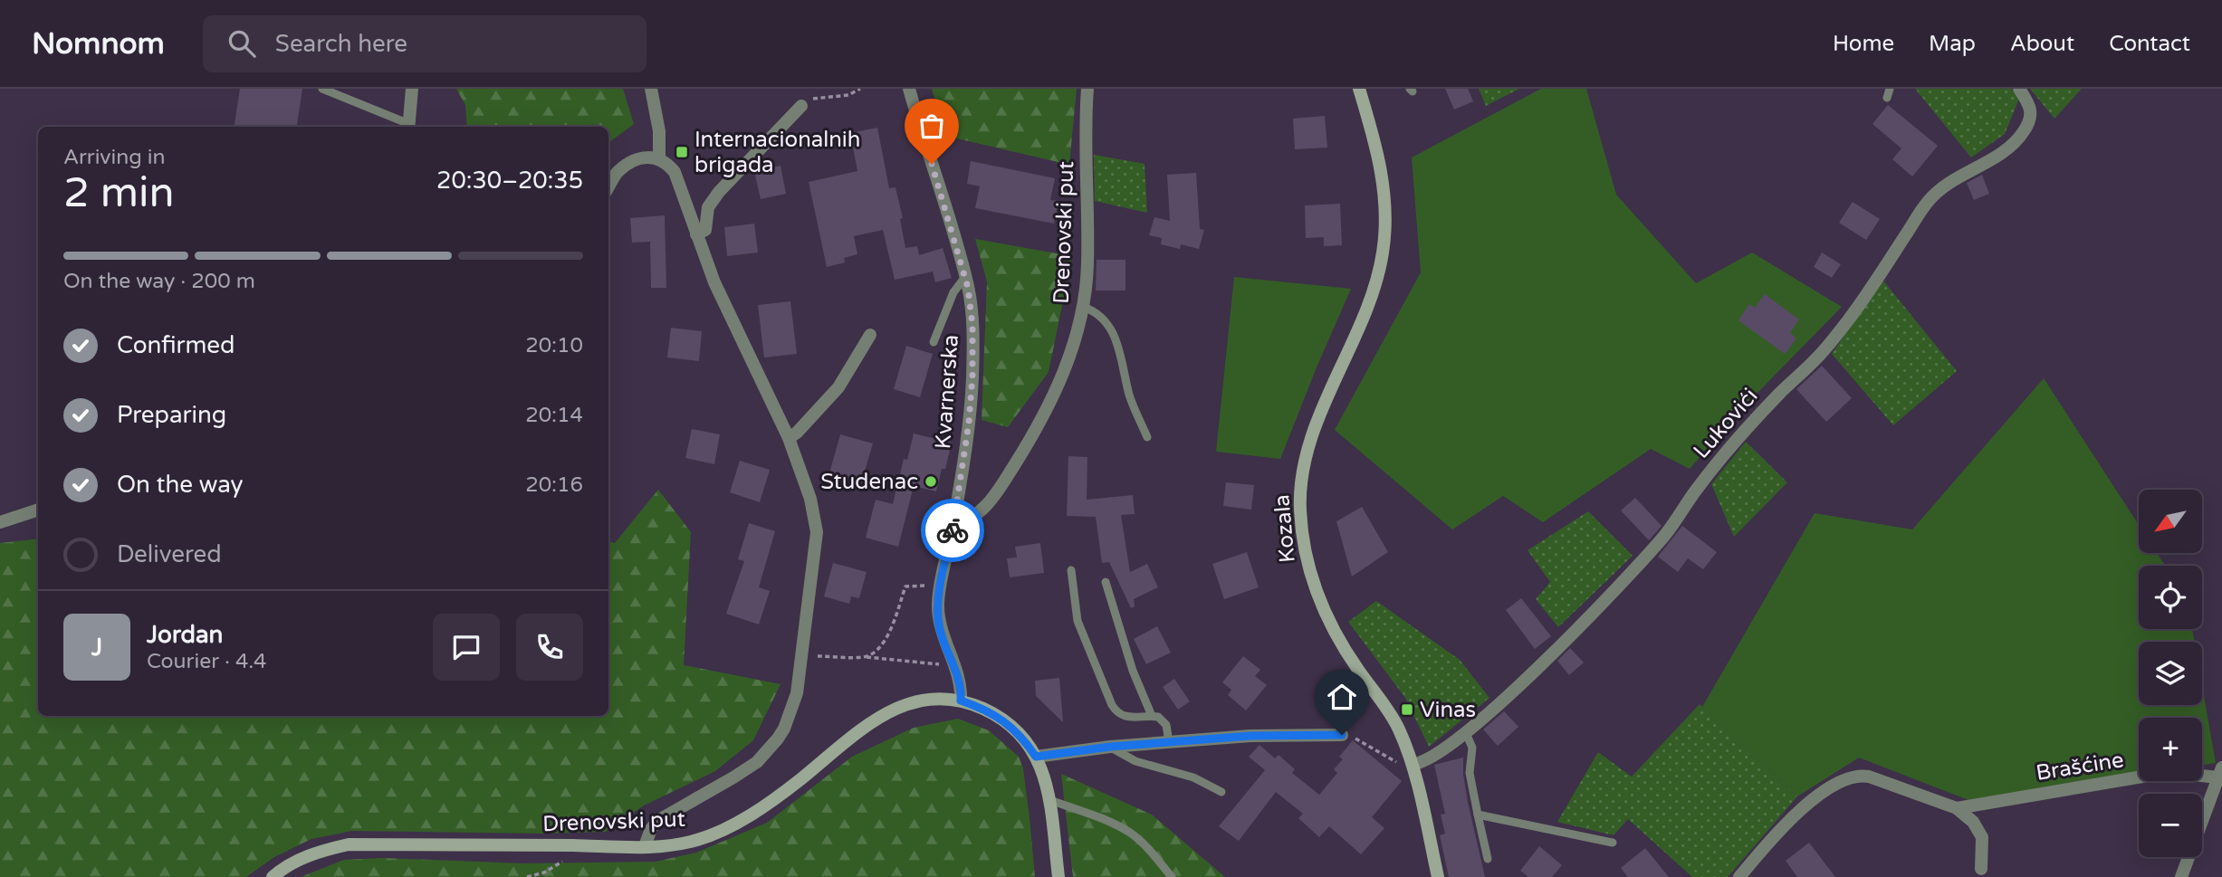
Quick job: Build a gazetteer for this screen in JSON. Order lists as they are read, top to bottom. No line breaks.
{"streets":{"main road":["Drenovski put","Kozala"],"street":["Kvarnerska","Lukovići","Brašćine"]},"crossings":[["Drenovski put","Kvarnerska"],["Lukovići","Kozala"]],"places":{"transit":["Internacionalnih brigada","Vinas"],"other":["Studenac"]},"north":"bottom left","page":{"header":"Nomnom","search":"Search here","nav":["Home","Map","About","Contact"],"heading":["2 min","Arriving in","20:30–20:35"],"panel":["Jordan","Courier · 4.4"],"bar":"On the way · 200 m","list":[["Confirmed","20:10"],["Preparing","20:14"],["On the way","20:16"],"Delivered"],"map_buttons":["+","−"],"round":"J"}}
